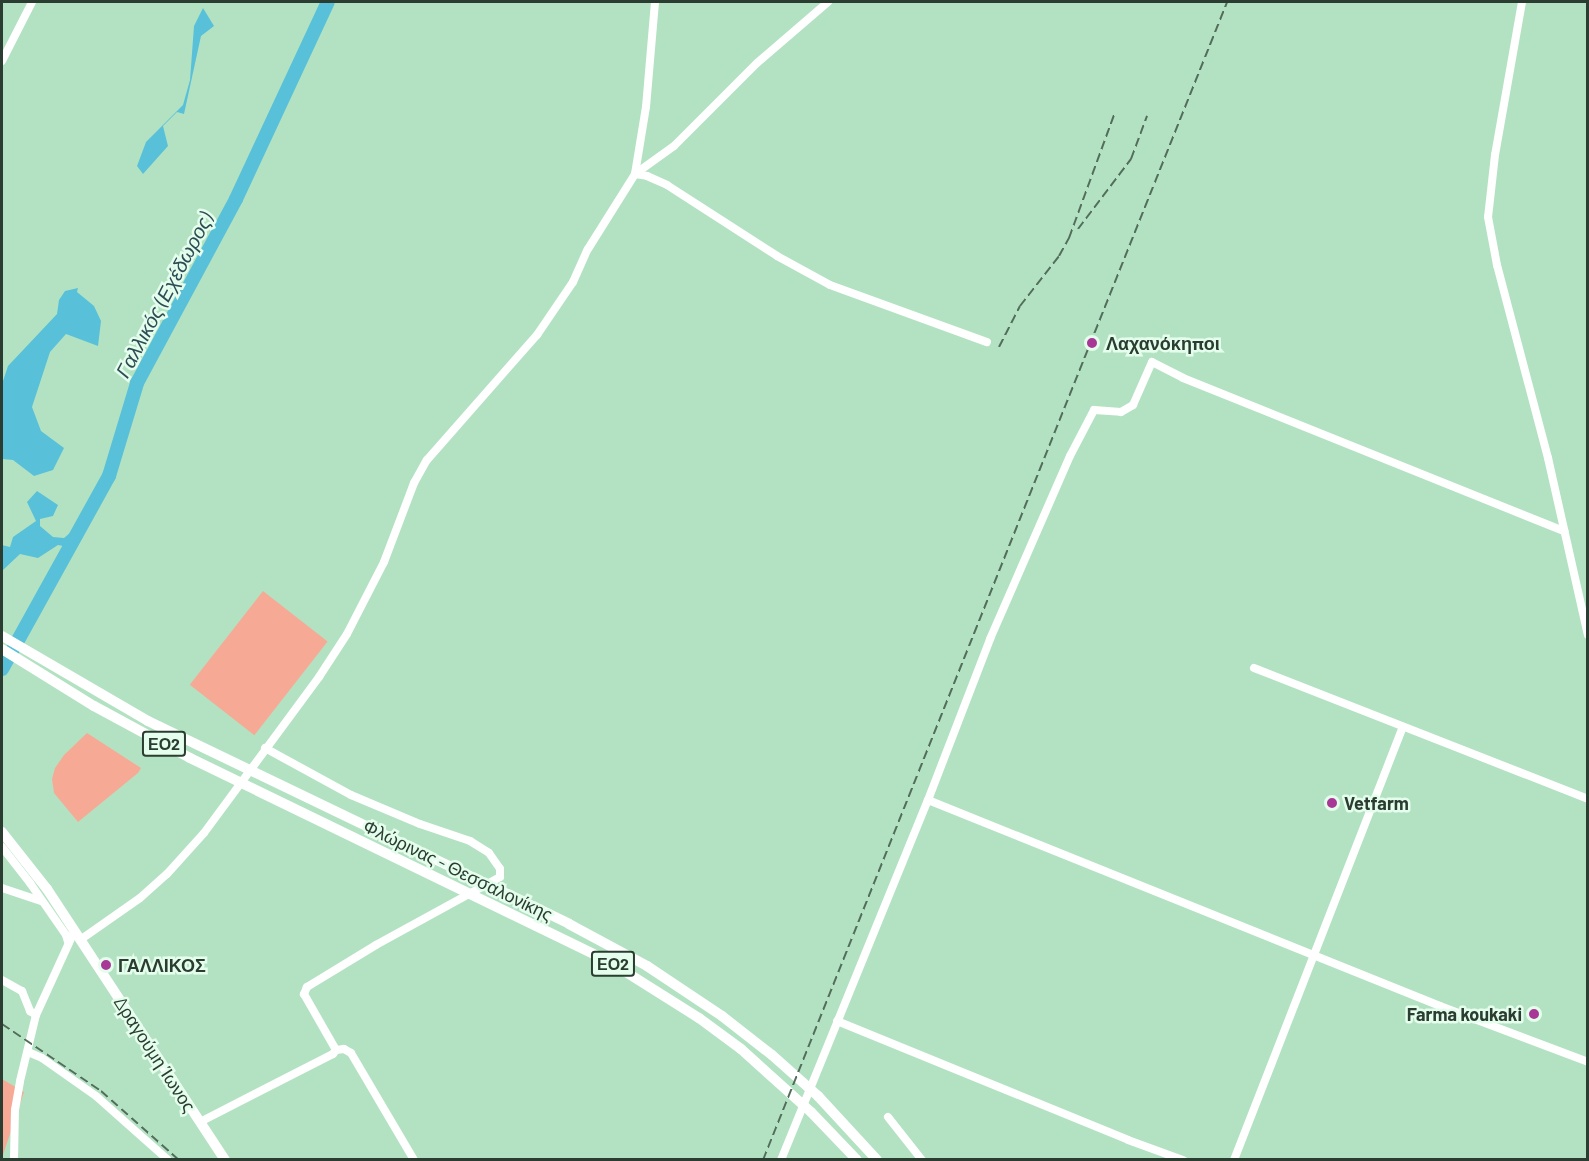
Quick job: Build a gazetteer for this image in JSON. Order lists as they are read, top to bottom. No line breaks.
{"streets":{"main road":["ΕΟ2","Φλώρινας - Θεσσαλονίκης","Δραγούμη Ίωνος"]},"water":["Γαλλικός (Εχέδωρος)"],"places":["Λαχανόκηποι","Vetfarm","ΓΑΛΛΙΚΟΣ","Farma koukaki"]}
